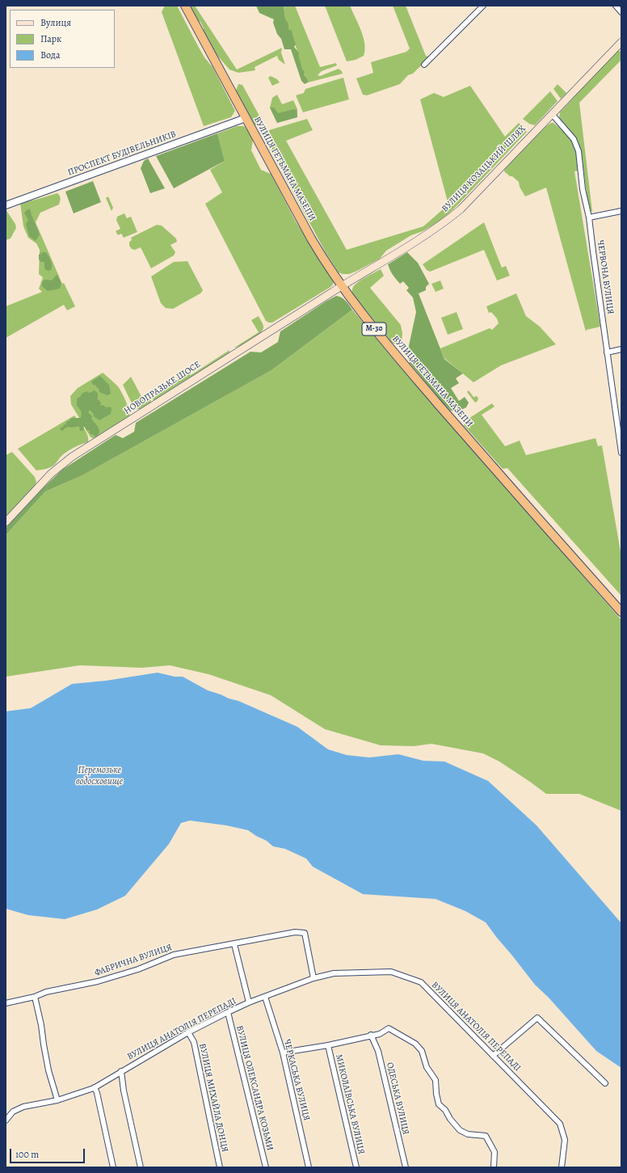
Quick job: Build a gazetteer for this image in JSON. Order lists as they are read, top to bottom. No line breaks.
{"streets":{"highway":["ВУЛИЦЯ ГЕТЬМАНА МАЗЕПИ","М-30"],"main road":["ВУЛИЦЯ КОЗАЦЬКИЙ ШЛЯХ","НОВОПРАЗЬКЕ ШОСЕ"],"street":["ПРОСПЕКТ БУДІВЕЛЬНИКІВ","ЧЕРВОНА ВУЛИЦЯ","ФАБРИЧНА ВУЛИЦЯ","ВУЛИЦЯ АНАТОЛІЯ ПЕРЕПАДІ","ЧЕРКАСЬКА ВУЛИЦЯ","ВУЛИЦЯ ОЛЕКСАНДРА КОЗЬМИ","ВУЛИЦЯ МИХАЙЛА ДОНЦЯ","ОДЕСЬКА ВУЛИЦЯ","МИКОЛАЇВСЬКА ВУЛИЦЯ"]},"crossings":[["ПРОСПЕКТ БУДІВЕЛЬНИКІВ","ВУЛИЦЯ ГЕТЬМАНА МАЗЕПИ"],["ВУЛИЦЯ ГЕТЬМАНА МАЗЕПИ","ВУЛИЦЯ КОЗАЦЬКИЙ ШЛЯХ"],["ВУЛИЦЯ ГЕТЬМАНА МАЗЕПИ","НОВОПРАЗЬКЕ ШОСЕ"],["ВУЛИЦЯ КОЗАЦЬКИЙ ШЛЯХ","ЧЕРВОНА ВУЛИЦЯ"],["ВУЛИЦЯ КОЗАЦЬКИЙ ШЛЯХ","НОВОПРАЗЬКЕ ШОСЕ"],["ФАБРИЧНА ВУЛИЦЯ","ВУЛИЦЯ АНАТОЛІЯ ПЕРЕПАДІ"],["ВУЛИЦЯ АНАТОЛІЯ ПЕРЕПАДІ","ЧЕРКАСЬКА ВУЛИЦЯ"],["ВУЛИЦЯ АНАТОЛІЯ ПЕРЕПАДІ","ВУЛИЦЯ ОЛЕКСАНДРА КОЗЬМИ"],["ВУЛИЦЯ АНАТОЛІЯ ПЕРЕПАДІ","ВУЛИЦЯ МИХАЙЛА ДОНЦЯ"]],"water":["Перемозьке водосховище"],"legend":["Вулиця","Парк","Вода"],"scale_bar":"100 m"}
